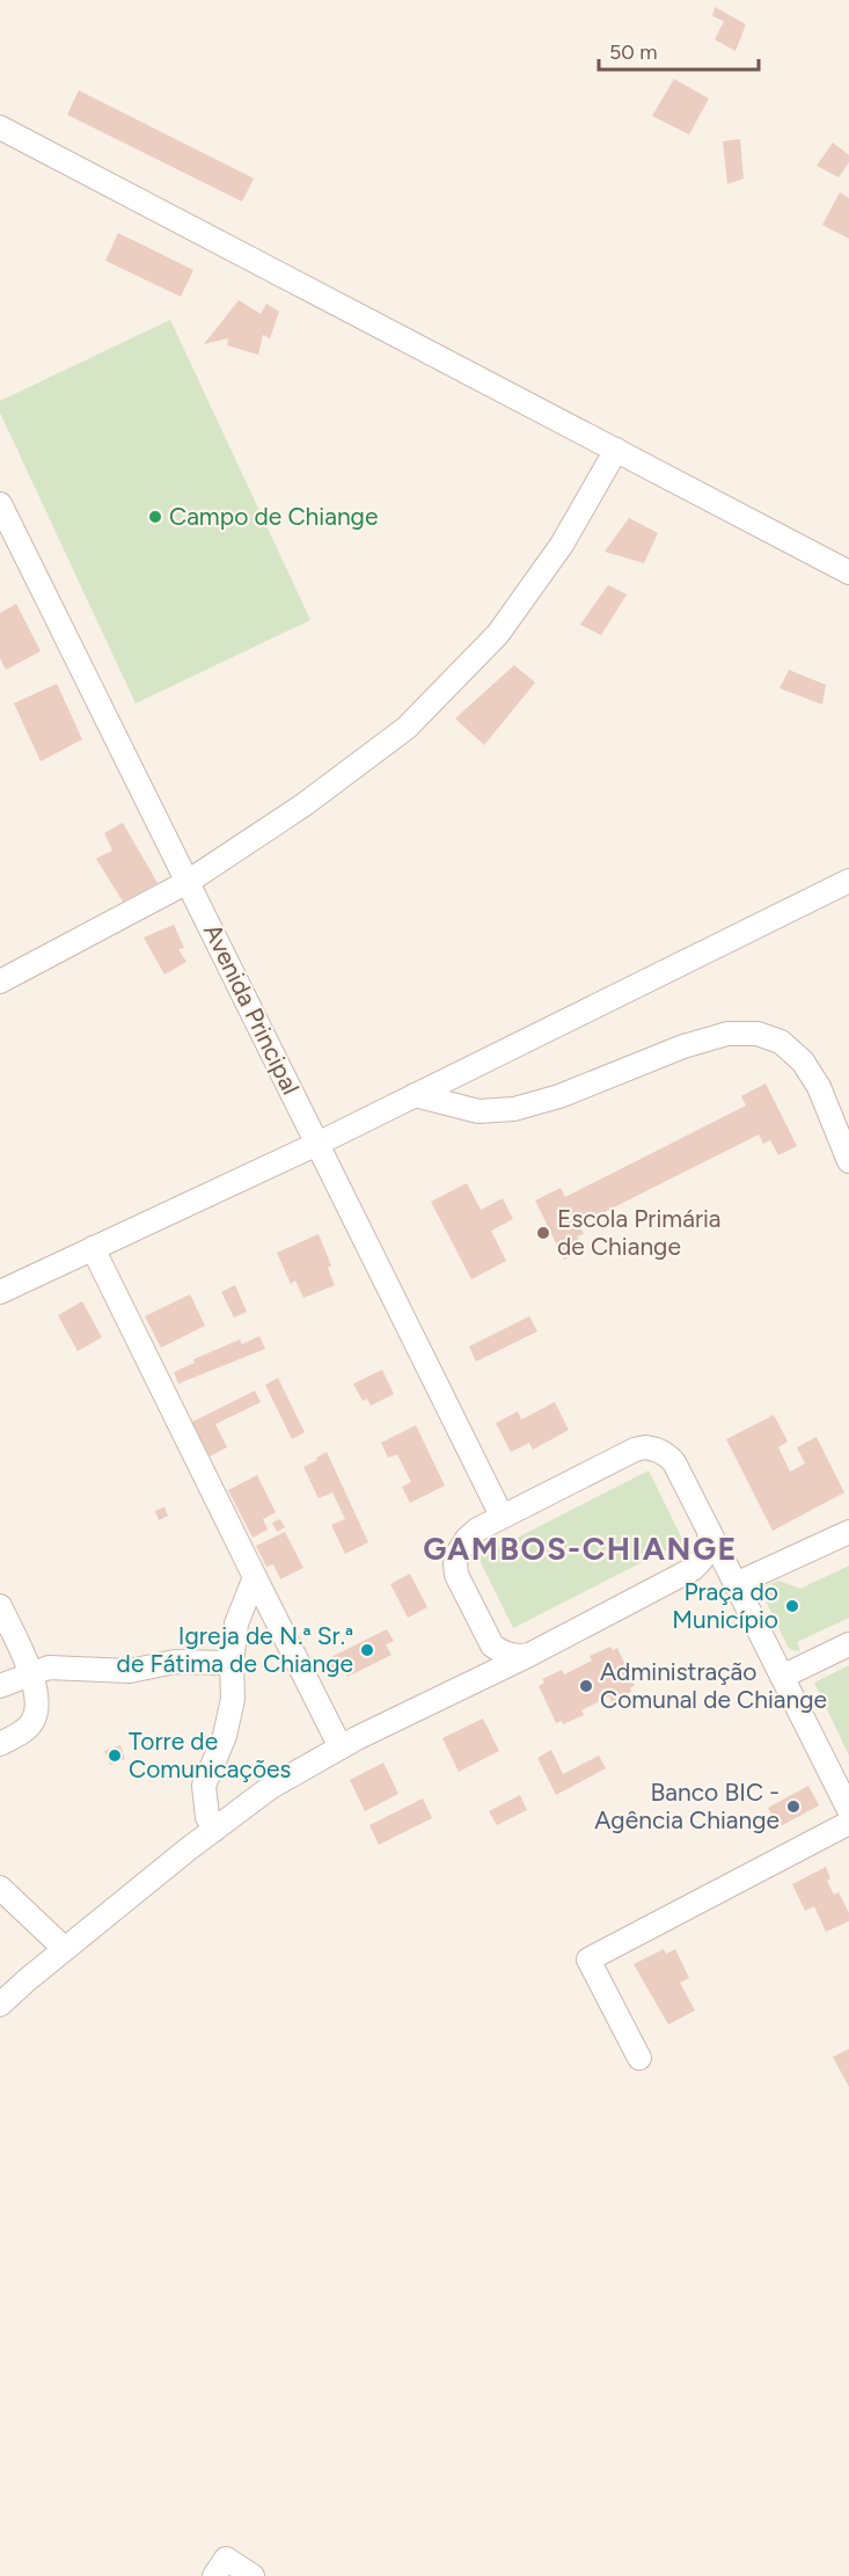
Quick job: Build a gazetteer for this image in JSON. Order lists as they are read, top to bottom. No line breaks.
{"streets":{"street":["Avenida Principal"]},"districts":["GAMBOS-CHIANGE"],"places":["Campo de Chiange","Escola Primária de Chiange","Praça do Município","Igreja de N.ª Sr.ª de Fátima de Chiange","Administração Comunal de Chiange","Torre de Comunicações","Banco BIC - Agência Chiange"],"scale_bar":"50 m"}
